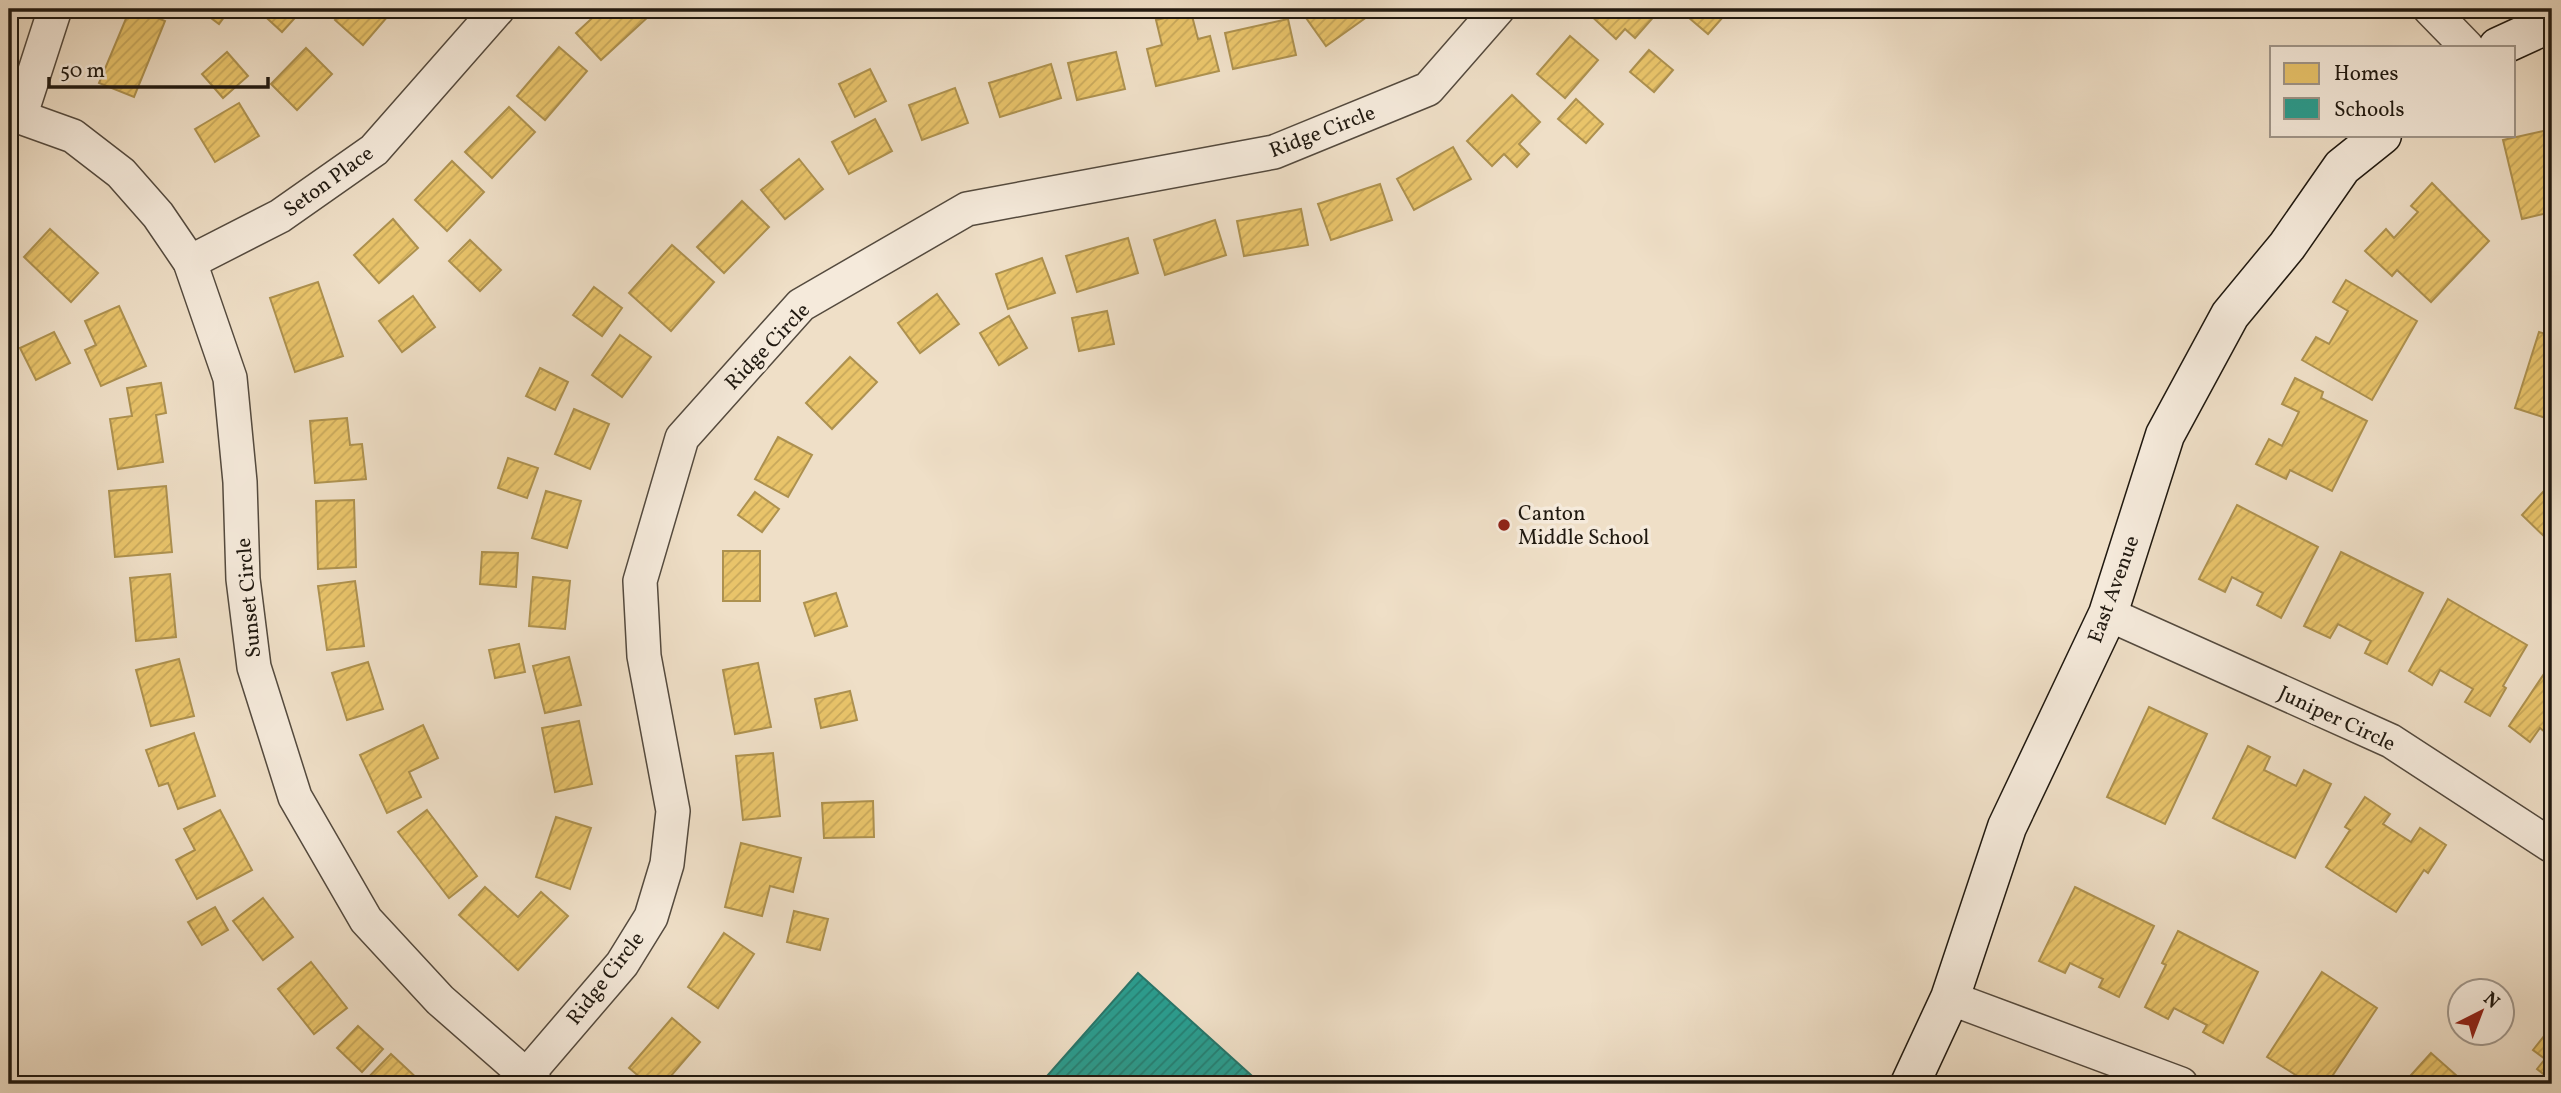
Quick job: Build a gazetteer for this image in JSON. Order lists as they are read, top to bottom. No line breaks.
{"streets":{"street":["Ridge Circle","Seton Place","East Avenue","Sunset Circle","Juniper Circle"]},"crossings":[["Ridge Circle","Sunset Circle"],["Seton Place","Sunset Circle"],["East Avenue","Juniper Circle"]],"places":["Canton Middle School"],"legend":["Homes","Schools"],"scale_bar":"50 m","north":"top right"}
